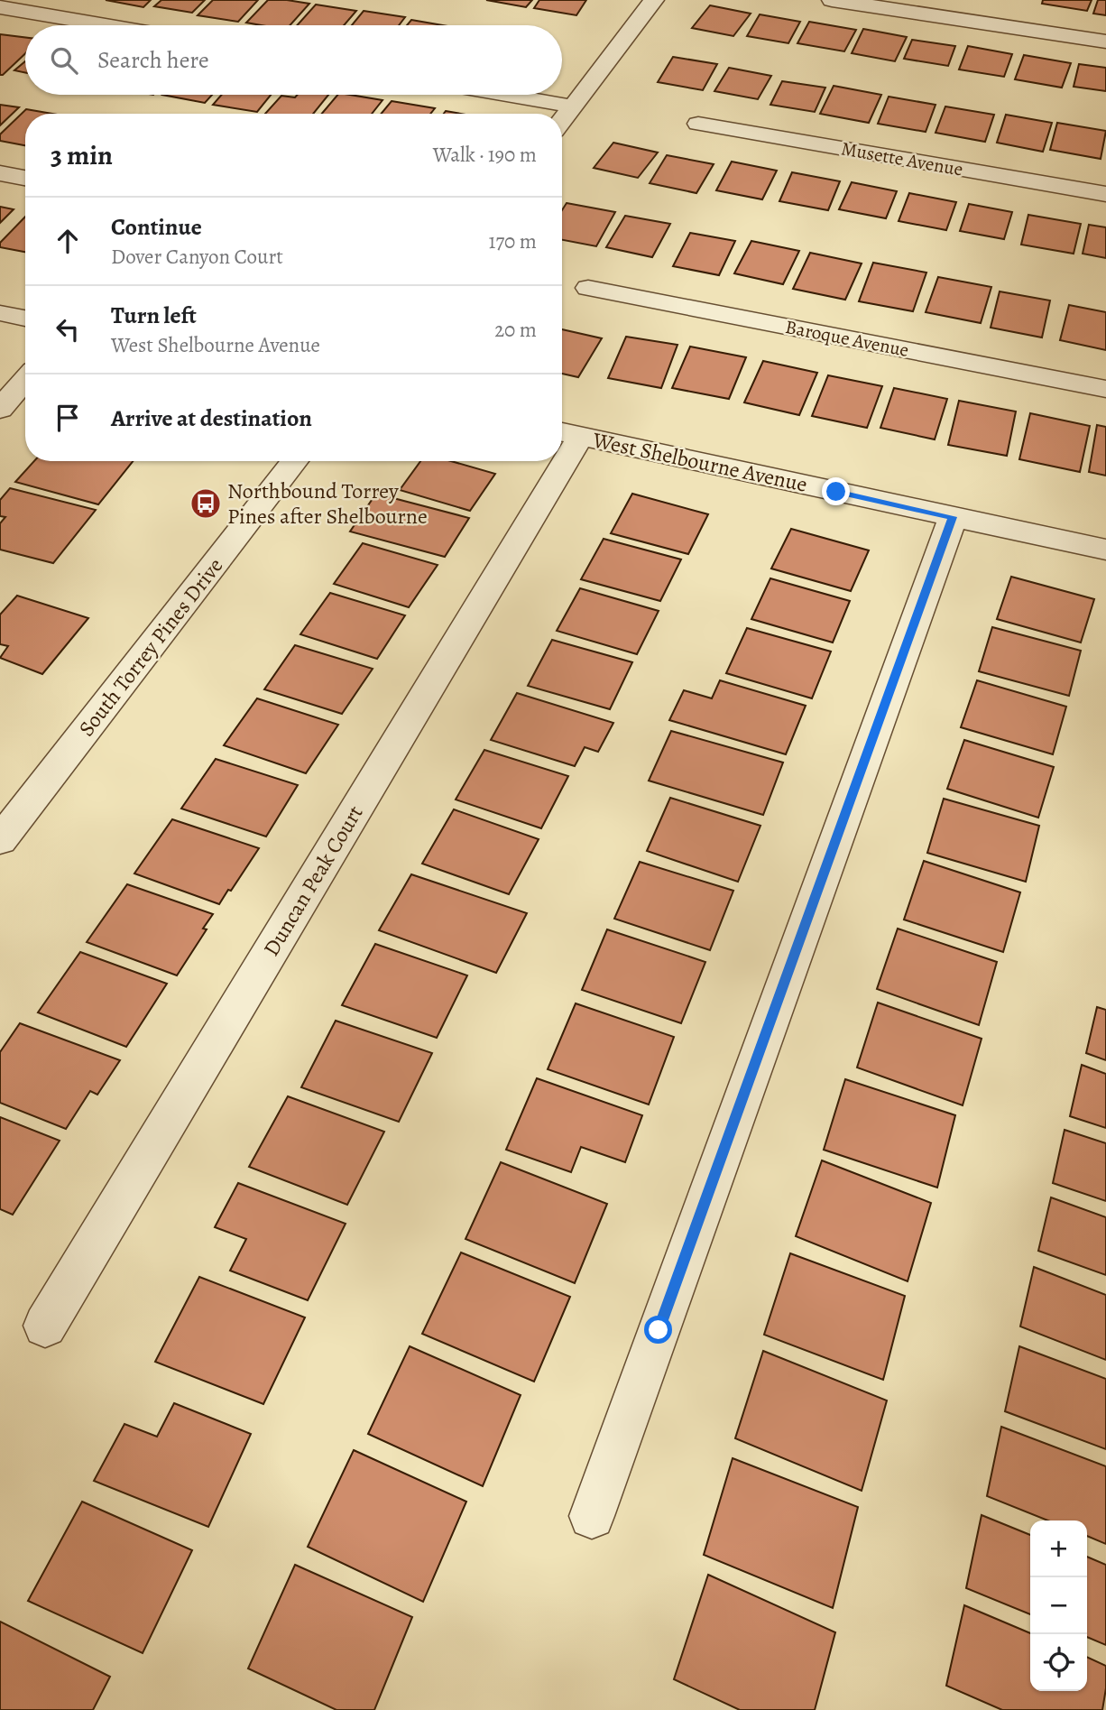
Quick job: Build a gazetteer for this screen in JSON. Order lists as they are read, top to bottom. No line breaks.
{"streets":{"street":["Musette Avenue","Baroque Avenue","West Shelbourne Avenue","South Torrey Pines Drive","Duncan Peak Court"]},"places":{"bus stop":["Northbound Torrey Pines after Shelbourne"]},"page":{"search":"Search here","heading":["3 min","Walk · 190 m"],"list":[["Continue","Dover Canyon Court","170 m"],["Turn left","West Shelbourne Avenue","20 m"],"Arrive at destination"],"map_buttons":["+","−"]}}
